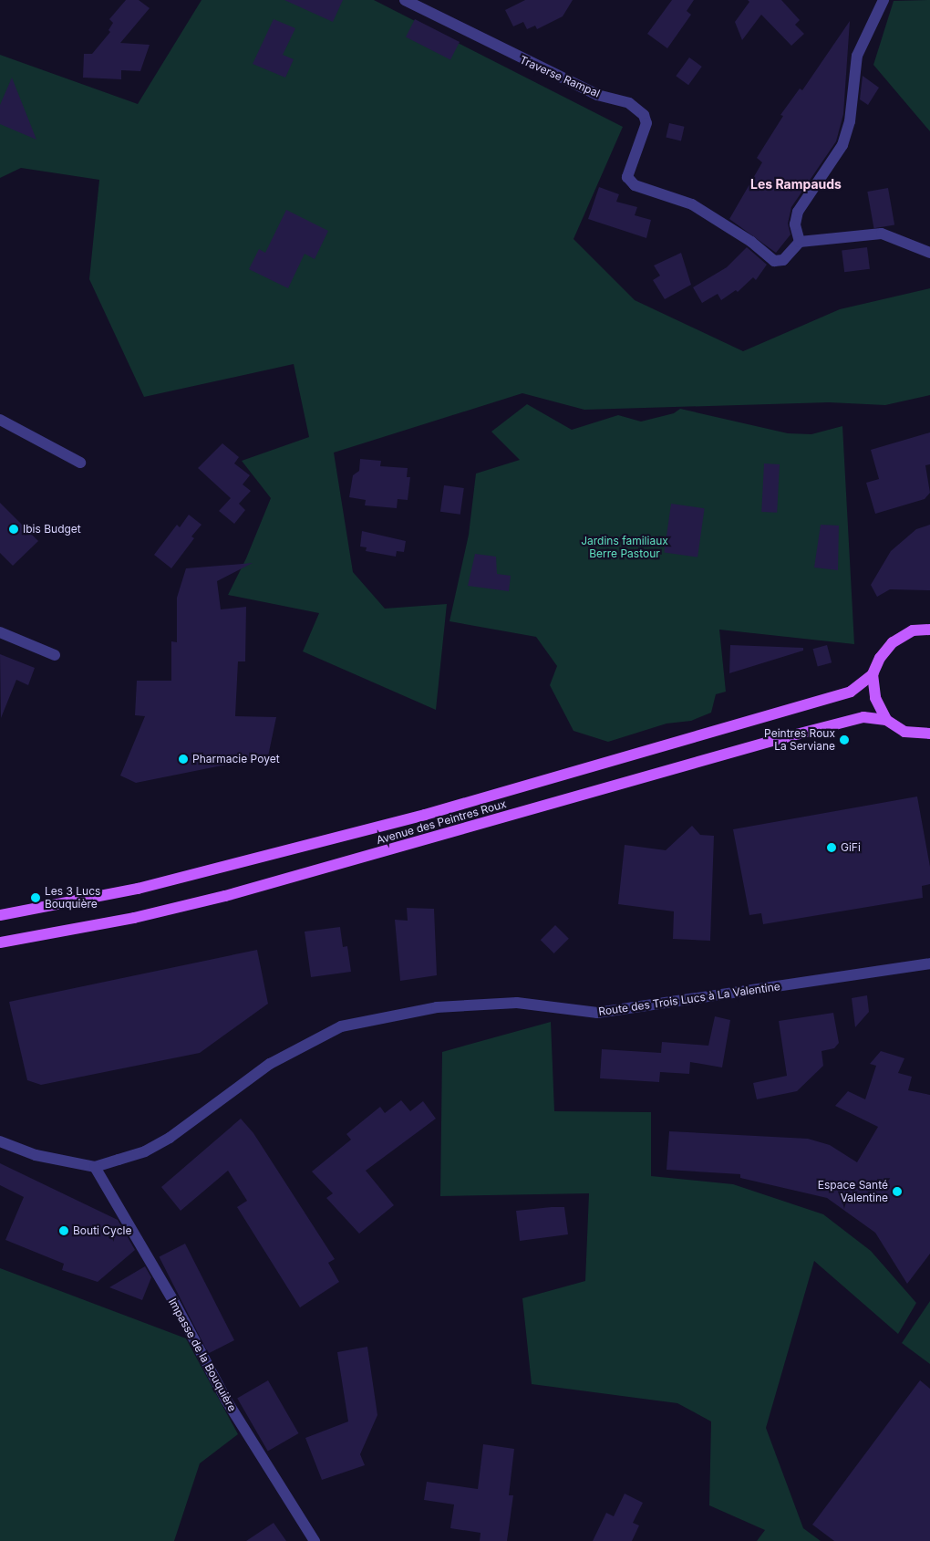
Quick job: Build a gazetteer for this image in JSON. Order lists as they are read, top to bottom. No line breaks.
{"streets":{"main road":["Avenue des Peintres Roux"],"street":["Traverse Rampal","Route des Trois Lucs à La Valentine","Impasse de la Bouquière"]},"crossings":[["Route des Trois Lucs à La Valentine","Impasse de la Bouquière"]],"districts":["Les Rampauds"],"parks":["Jardins familiaux Berre Pastour"],"places":["Ibis Budget","Peintres Roux La Serviane","Pharmacie Poyet","GiFi","Les 3 Lucs Bouquière","Espace Santé Valentine","Bouti Cycle"]}
